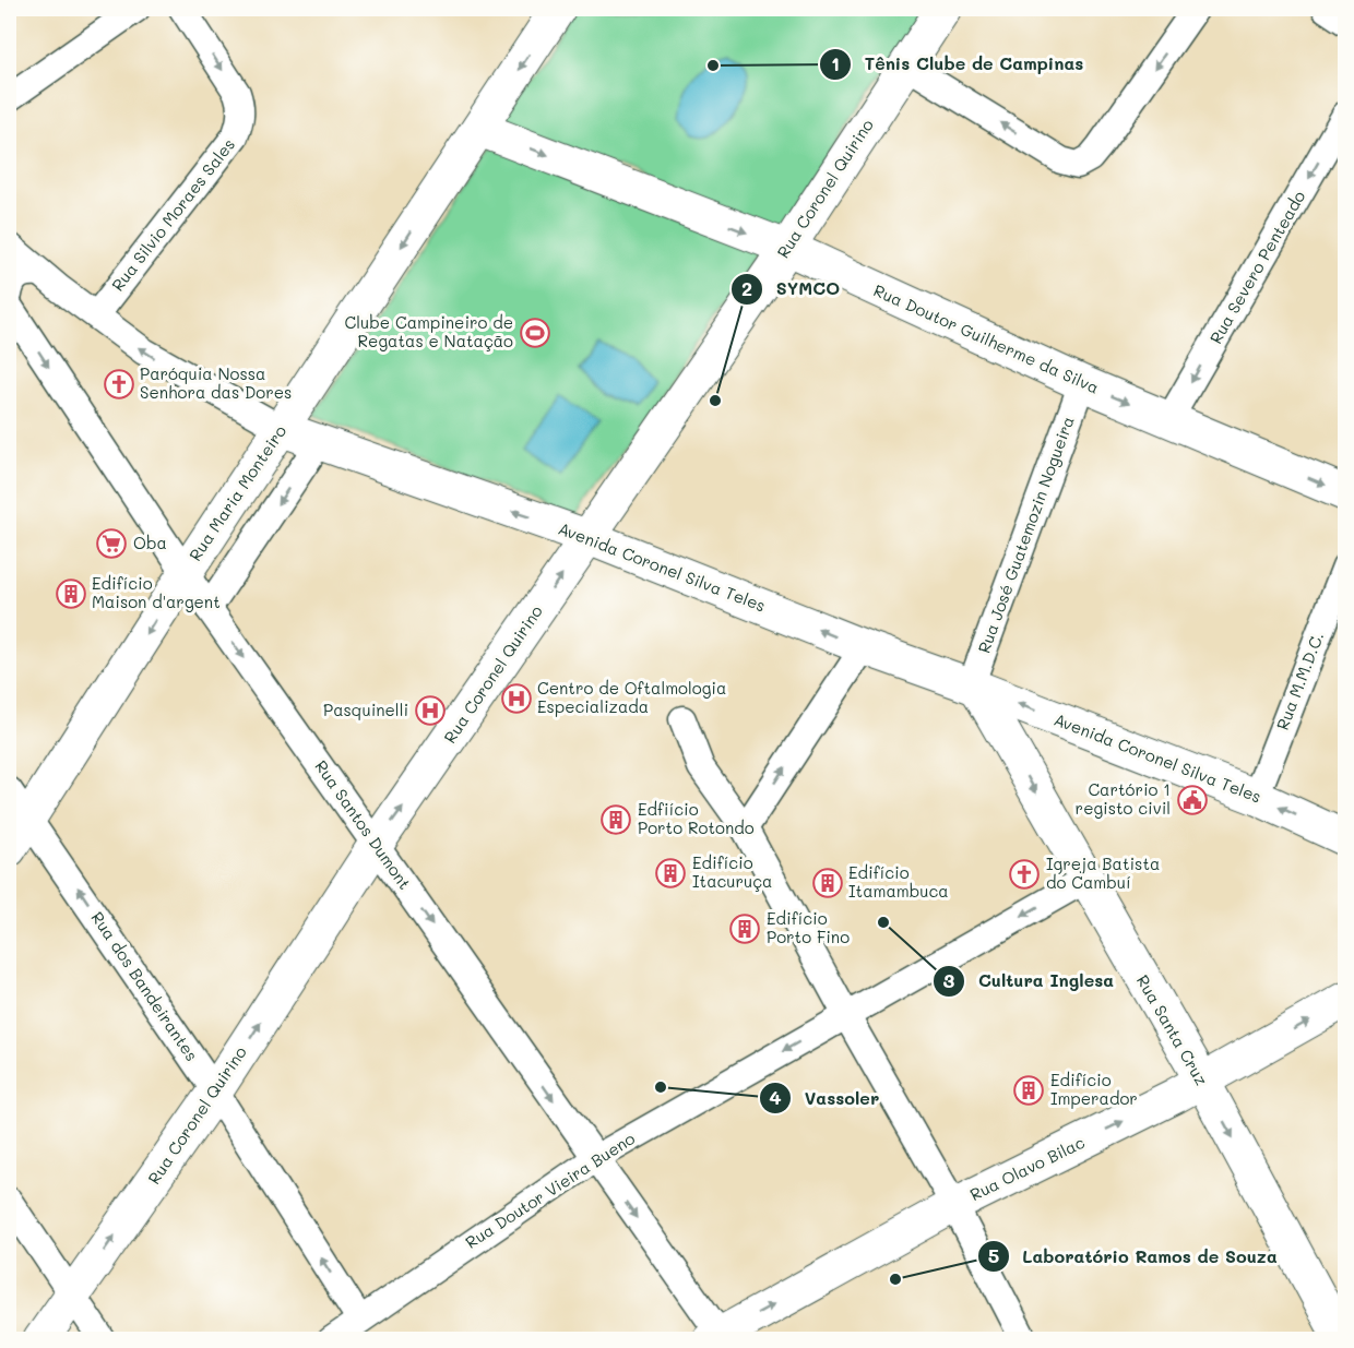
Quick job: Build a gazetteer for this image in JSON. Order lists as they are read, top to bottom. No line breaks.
{"streets":{"main road":["Rua Coronel Quirino","Rua Doutor Guilherme da Silva","Rua Maria Monteiro","Avenida Coronel Silva Teles","Rua Santa Cruz","Rua Olavo Bilac"],"street":["Rua Silvio Moraes Sales","Rua Severo Penteado","Rua José Guatemozin Nogueira","Rua M.M.D.C.","Rua Santos Dumont","Rua dos Bandeirantes","Rua Doutor Vieira Bueno"]},"crossings":[["Rua Coronel Quirino","Rua Doutor Guilherme da Silva"],["Rua Coronel Quirino","Avenida Coronel Silva Teles"],["Rua Coronel Quirino","Rua Santos Dumont"],["Rua Coronel Quirino","Rua dos Bandeirantes"],["Rua Silvio Moraes Sales","Avenida Coronel Silva Teles"],["Rua Severo Penteado","Rua Doutor Guilherme da Silva"],["Rua Doutor Guilherme da Silva","Rua Maria Monteiro"],["Rua Doutor Guilherme da Silva","Rua José Guatemozin Nogueira"],["Rua Maria Monteiro","Avenida Coronel Silva Teles"],["Rua Maria Monteiro","Rua Santos Dumont"],["Rua Maria Monteiro","Rua dos Bandeirantes"],["Rua José Guatemozin Nogueira","Avenida Coronel Silva Teles"],["Rua José Guatemozin Nogueira","Rua Santa Cruz"],["Avenida Coronel Silva Teles","Rua M.M.D.C."],["Avenida Coronel Silva Teles","Rua Santa Cruz"],["Rua Santos Dumont","Rua Olavo Bilac"],["Rua Santos Dumont","Rua Doutor Vieira Bueno"],["Rua dos Bandeirantes","Rua Doutor Vieira Bueno"],["Rua Santa Cruz","Rua Olavo Bilac"],["Rua Santa Cruz","Rua Doutor Vieira Bueno"]],"one_way":["Rua Coronel Quirino","Rua Silvio Moraes Sales","Rua Severo Penteado","Rua Doutor Guilherme da Silva","Rua Maria Monteiro","Avenida Coronel Silva Teles","Rua Santos Dumont","Rua dos Bandeirantes","Rua Santa Cruz","Rua Olavo Bilac","Rua Doutor Vieira Bueno"],"places":{"other":["Tênis Clube de Campinas","SYMCO","Cultura Inglesa","Vassoler","Laboratório Ramos de Souza"],"sports":["Clube Campineiro de Regatas e Natação"],"church":["Paróquia Nossa Senhora das Dores","Igreja Batista do Cambuí"],"supermarket":["Oba"],"building":["Edifício Maison d'argent","Edfiício Porto Rotondo","Edifício Itacuruça","Edifício Itamambuca","Edifício Porto Fino","Edifício Imperador"],"hospital":["Centro de Oftalmologia Especializada","Pasquinelli"],"public building":["Cartório 1 registo civil"]}}
